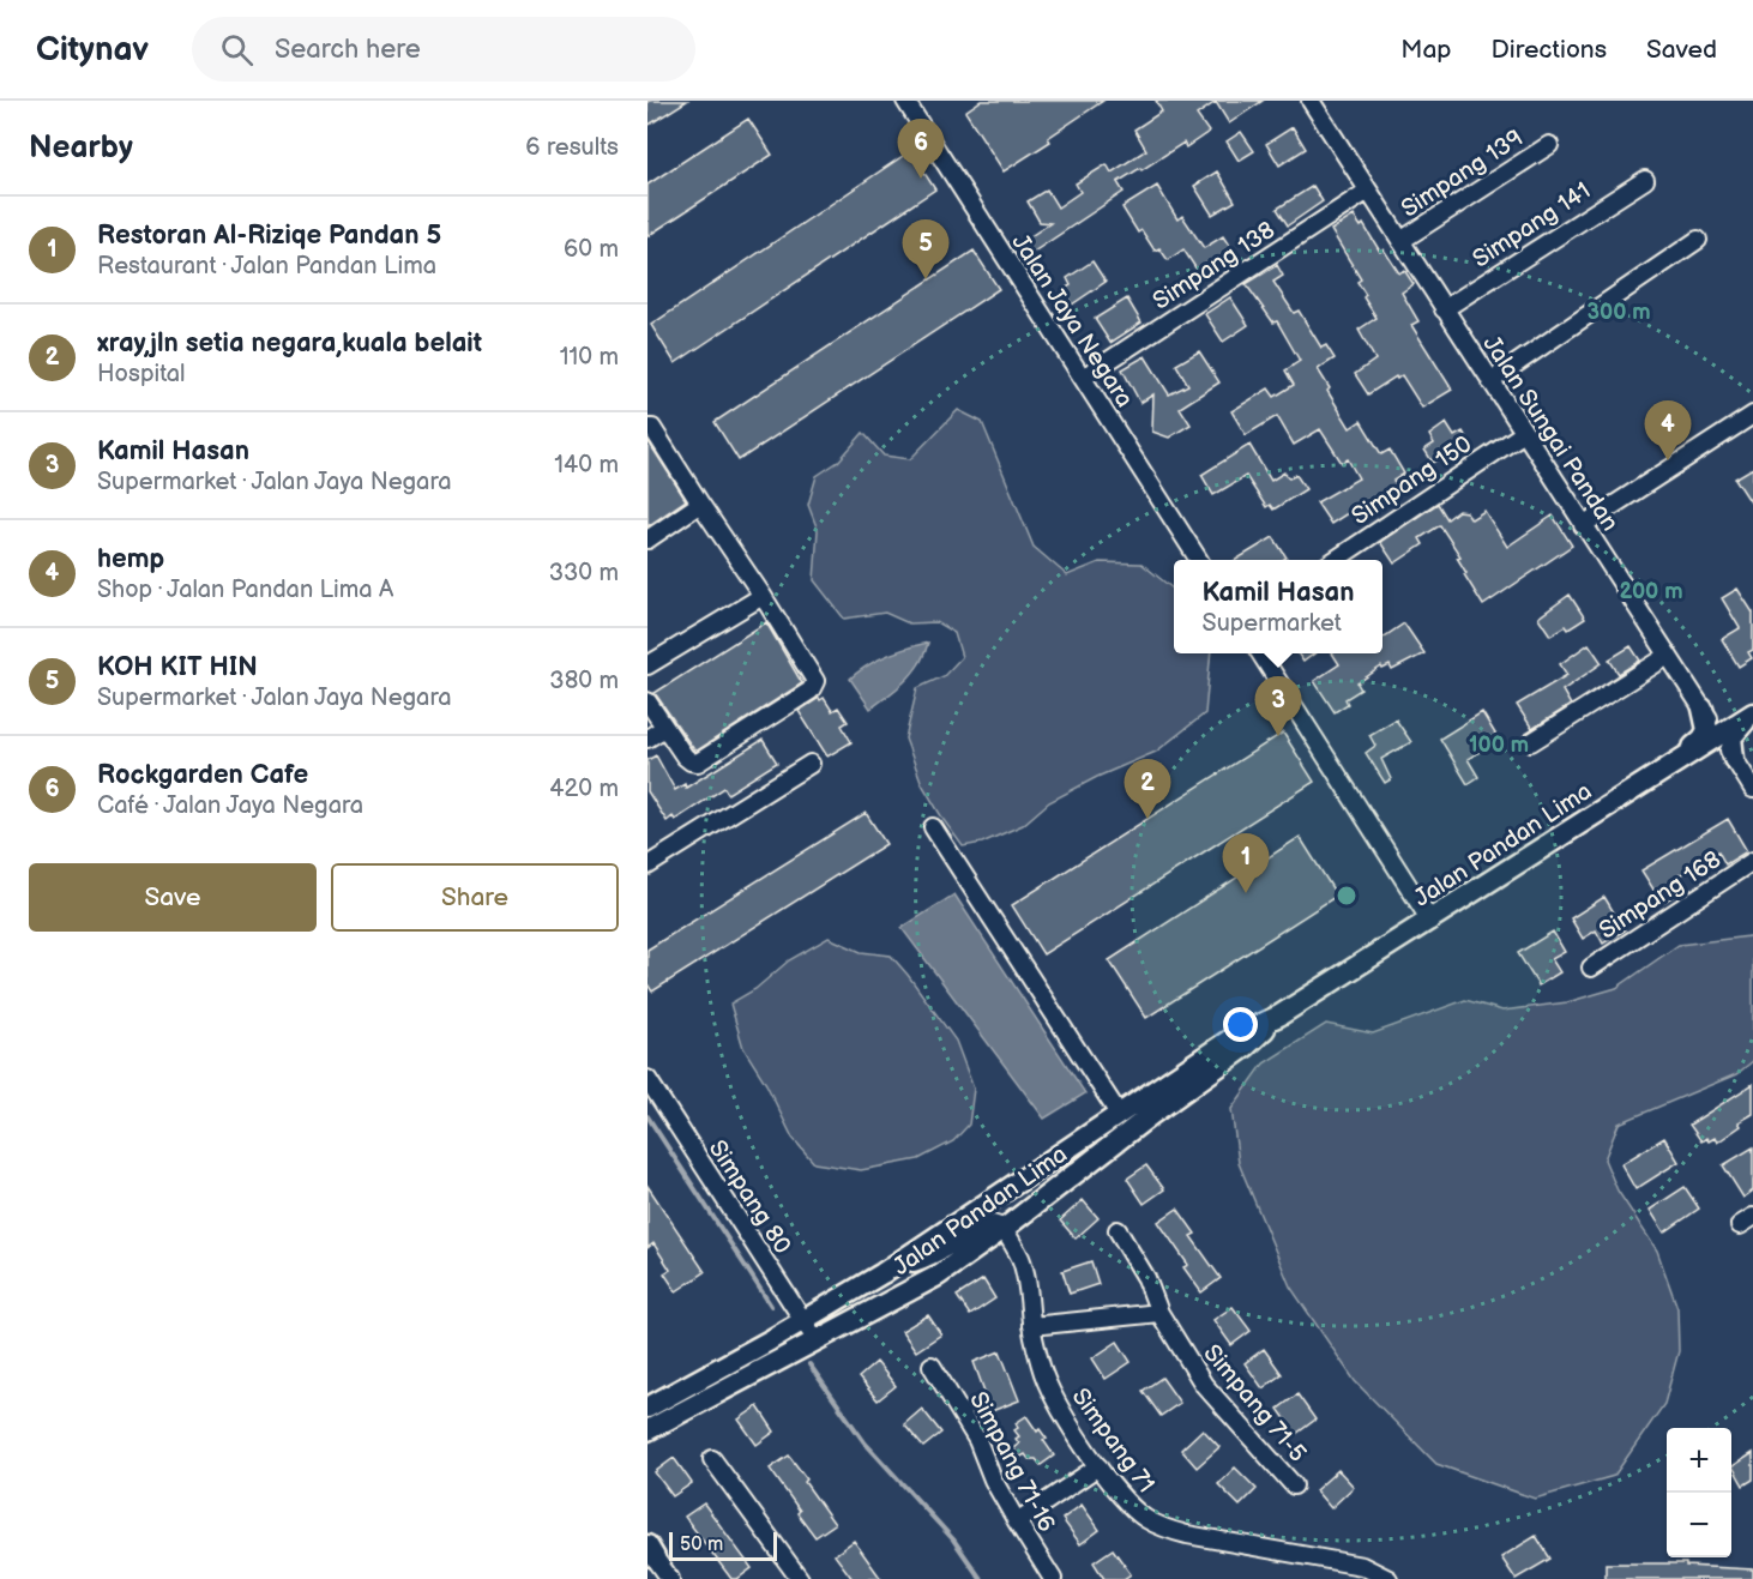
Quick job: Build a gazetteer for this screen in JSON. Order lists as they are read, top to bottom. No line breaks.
{"streets":{"main road":["Jalan Pandan Lima"],"street":["Simpang 139","Simpang 141","Simpang 138","Jalan Jaya Negara","Jalan Sungai Pandan","Simpang 150","Simpang 168","Simpang 80","Simpang 71-5","Simpang 71","Simpang 71-16"]},"crossings":[["Simpang 139","Jalan Sungai Pandan"],["Simpang 141","Jalan Sungai Pandan"],["Simpang 138","Jalan Jaya Negara"],["Simpang 138","Jalan Sungai Pandan"],["Jalan Sungai Pandan","Simpang 150"],["Jalan Sungai Pandan","Jalan Pandan Lima"],["Jalan Pandan Lima","Simpang 80"],["Jalan Pandan Lima","Simpang 71"]],"scale_bar":"50 m","page":{"header":"Citynav","search":"Search here","nav":["Map","Directions","Saved"],"heading":["Nearby","6 results"],"pins":["6","5","4","3","2","1"],"list":[{"mark":"1","name":"Restoran Al-Riziqe Pandan 5","note":"Restaurant · Jalan Pandan Lima","value":"60 m"},{"mark":"2","name":"xray,jln setia negara,kuala belait","note":"Hospital","value":"110 m"},{"mark":"3","name":"Kamil Hasan","note":"Supermarket · Jalan Jaya Negara","value":"140 m"},{"mark":"4","name":"hemp","note":"Shop · Jalan Pandan Lima A","value":"330 m"},{"mark":"5","name":"KOH KIT HIN","note":"Supermarket · Jalan Jaya Negara","value":"380 m"},{"mark":"6","name":"Rockgarden Cafe","note":"Café · Jalan Jaya Negara","value":"420 m"}],"popup":["Kamil Hasan","Supermarket"],"buttons":["Save","Share"],"map_buttons":["+","−"],"scale":"50 m"},"rings":["300 m","200 m","100 m"]}
